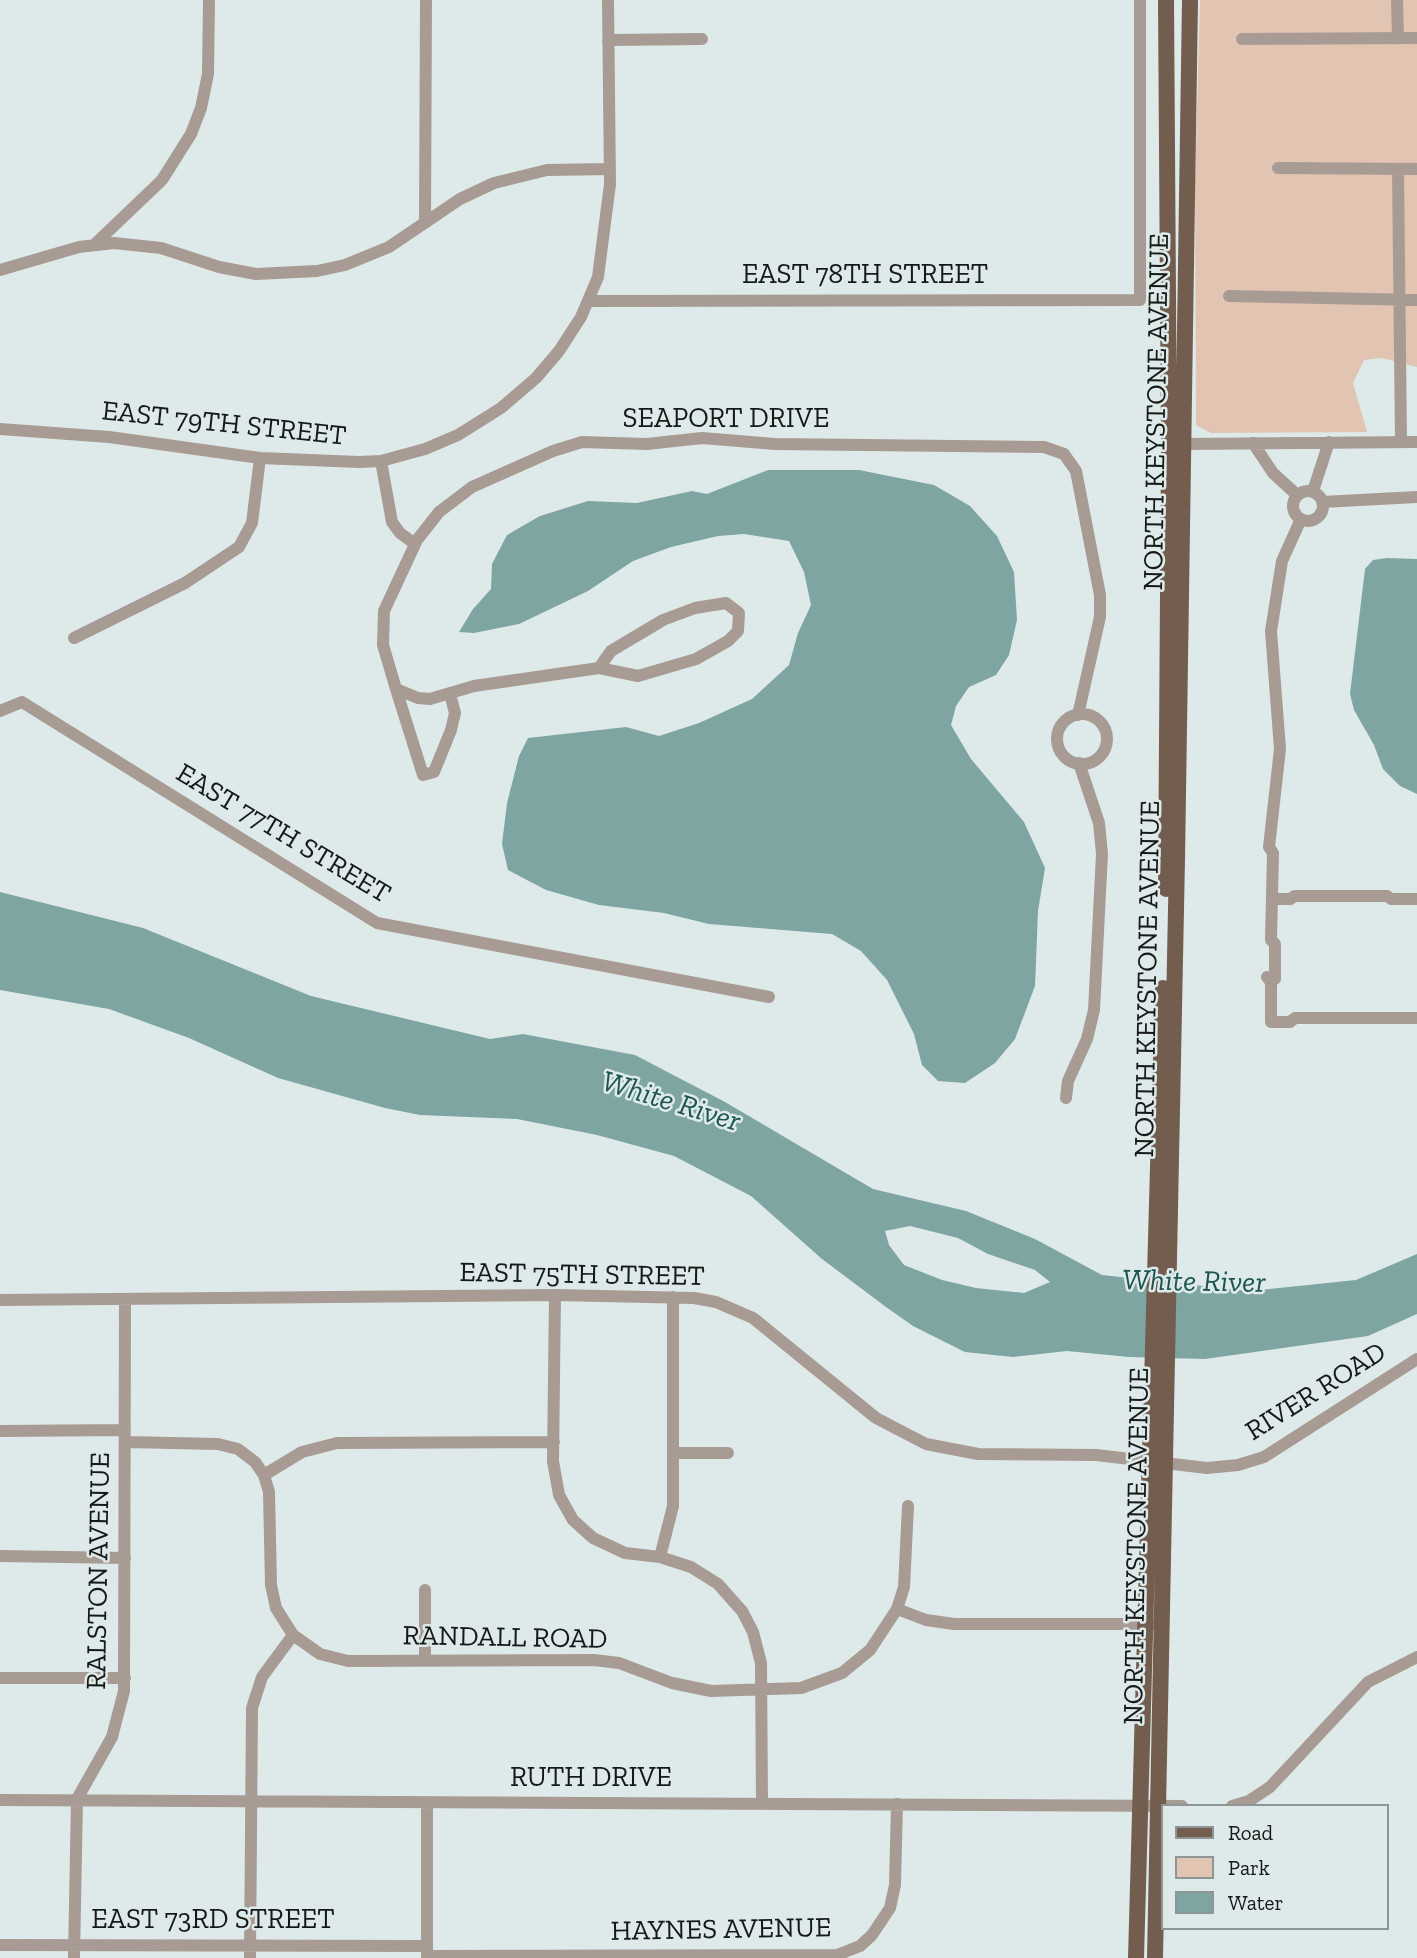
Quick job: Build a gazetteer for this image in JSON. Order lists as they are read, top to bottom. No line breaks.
{"streets":{"main road":["NORTH KEYSTONE AVENUE"],"street":["EAST 78TH STREET","SEAPORT DRIVE","EAST 79TH STREET","EAST 77TH STREET","EAST 75TH STREET","RIVER ROAD","RALSTON AVENUE","RANDALL ROAD","RUTH DRIVE","EAST 73RD STREET","HAYNES AVENUE"]},"crossings":[["EAST 78TH STREET","NORTH KEYSTONE AVENUE"],["EAST 78TH STREET","EAST 79TH STREET"],["NORTH KEYSTONE AVENUE","EAST 75TH STREET"],["NORTH KEYSTONE AVENUE","RIVER ROAD"],["NORTH KEYSTONE AVENUE","RUTH DRIVE"],["EAST 75TH STREET","RIVER ROAD"],["EAST 75TH STREET","RALSTON AVENUE"],["RALSTON AVENUE","RUTH DRIVE"],["RALSTON AVENUE","EAST 73RD STREET"],["RUTH DRIVE","HAYNES AVENUE"],["EAST 73RD STREET","HAYNES AVENUE"]],"water":["White River"],"legend":["Road","Park","Water"]}
